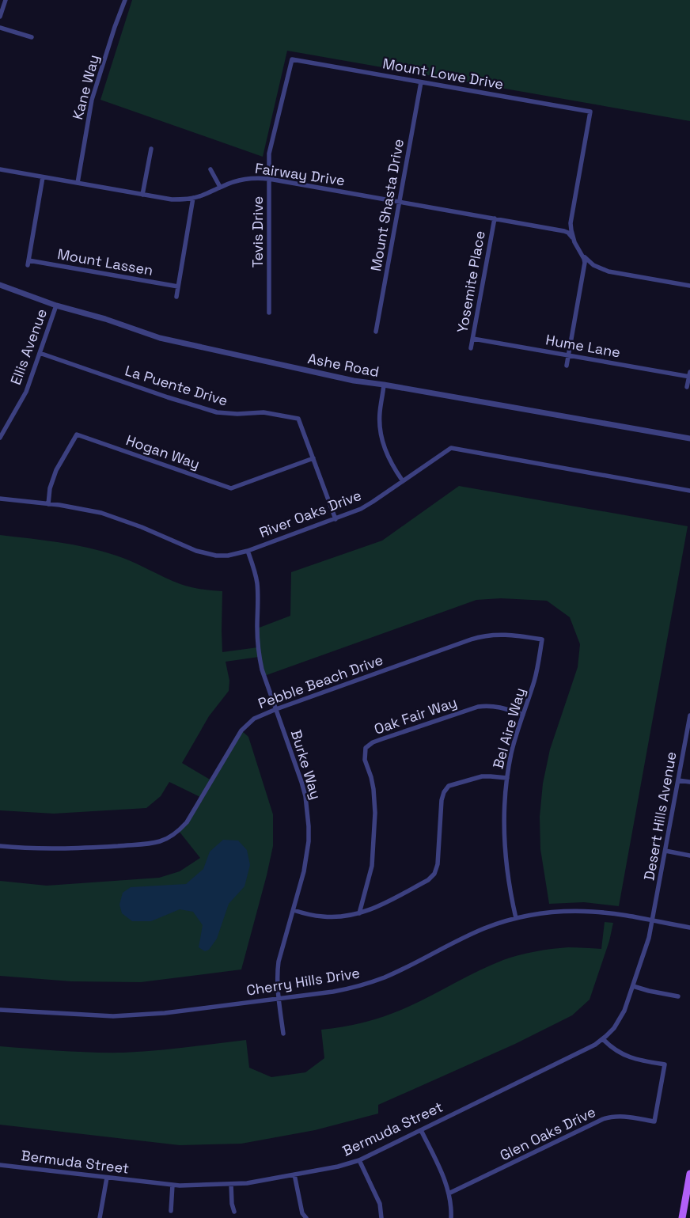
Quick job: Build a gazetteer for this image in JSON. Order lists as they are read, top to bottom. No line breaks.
{"streets":{"street":["Mount Lowe Drive","Kane Way","Fairway Drive","Mount Shasta Drive","Tevis Drive","Mount Lassen","Yosemite Place","Hume Lane","Ellis Avenue","Ashe Road","La Puente Drive","Hogan Way","River Oaks Drive","Pebble Beach Drive","Oak Fair Way","Bel Aire Way","Burke Way","Desert Hills Avenue","Cherry Hills Drive","Bermuda Street","Glen Oaks Drive"]},"crossings":[["Mount Lowe Drive","Fairway Drive"],["Mount Lowe Drive","Mount Shasta Drive"],["Mount Lowe Drive","Tevis Drive"],["Kane Way","Fairway Drive"],["Fairway Drive","Mount Shasta Drive"],["Fairway Drive","Tevis Drive"],["Fairway Drive","Mount Lassen"],["Fairway Drive","Yosemite Place"],["Yosemite Place","Hume Lane"],["Ellis Avenue","Ashe Road"],["Ellis Avenue","La Puente Drive"],["La Puente Drive","Hogan Way"],["La Puente Drive","River Oaks Drive"],["Hogan Way","River Oaks Drive"],["River Oaks Drive","Burke Way"],["Pebble Beach Drive","Bel Aire Way"],["Pebble Beach Drive","Burke Way"],["Oak Fair Way","Bel Aire Way"],["Bel Aire Way","Cherry Hills Drive"],["Burke Way","Cherry Hills Drive"],["Desert Hills Avenue","Cherry Hills Drive"],["Desert Hills Avenue","Bermuda Street"],["Cherry Hills Drive","Bermuda Street"],["Bermuda Street","Glen Oaks Drive"]]}
